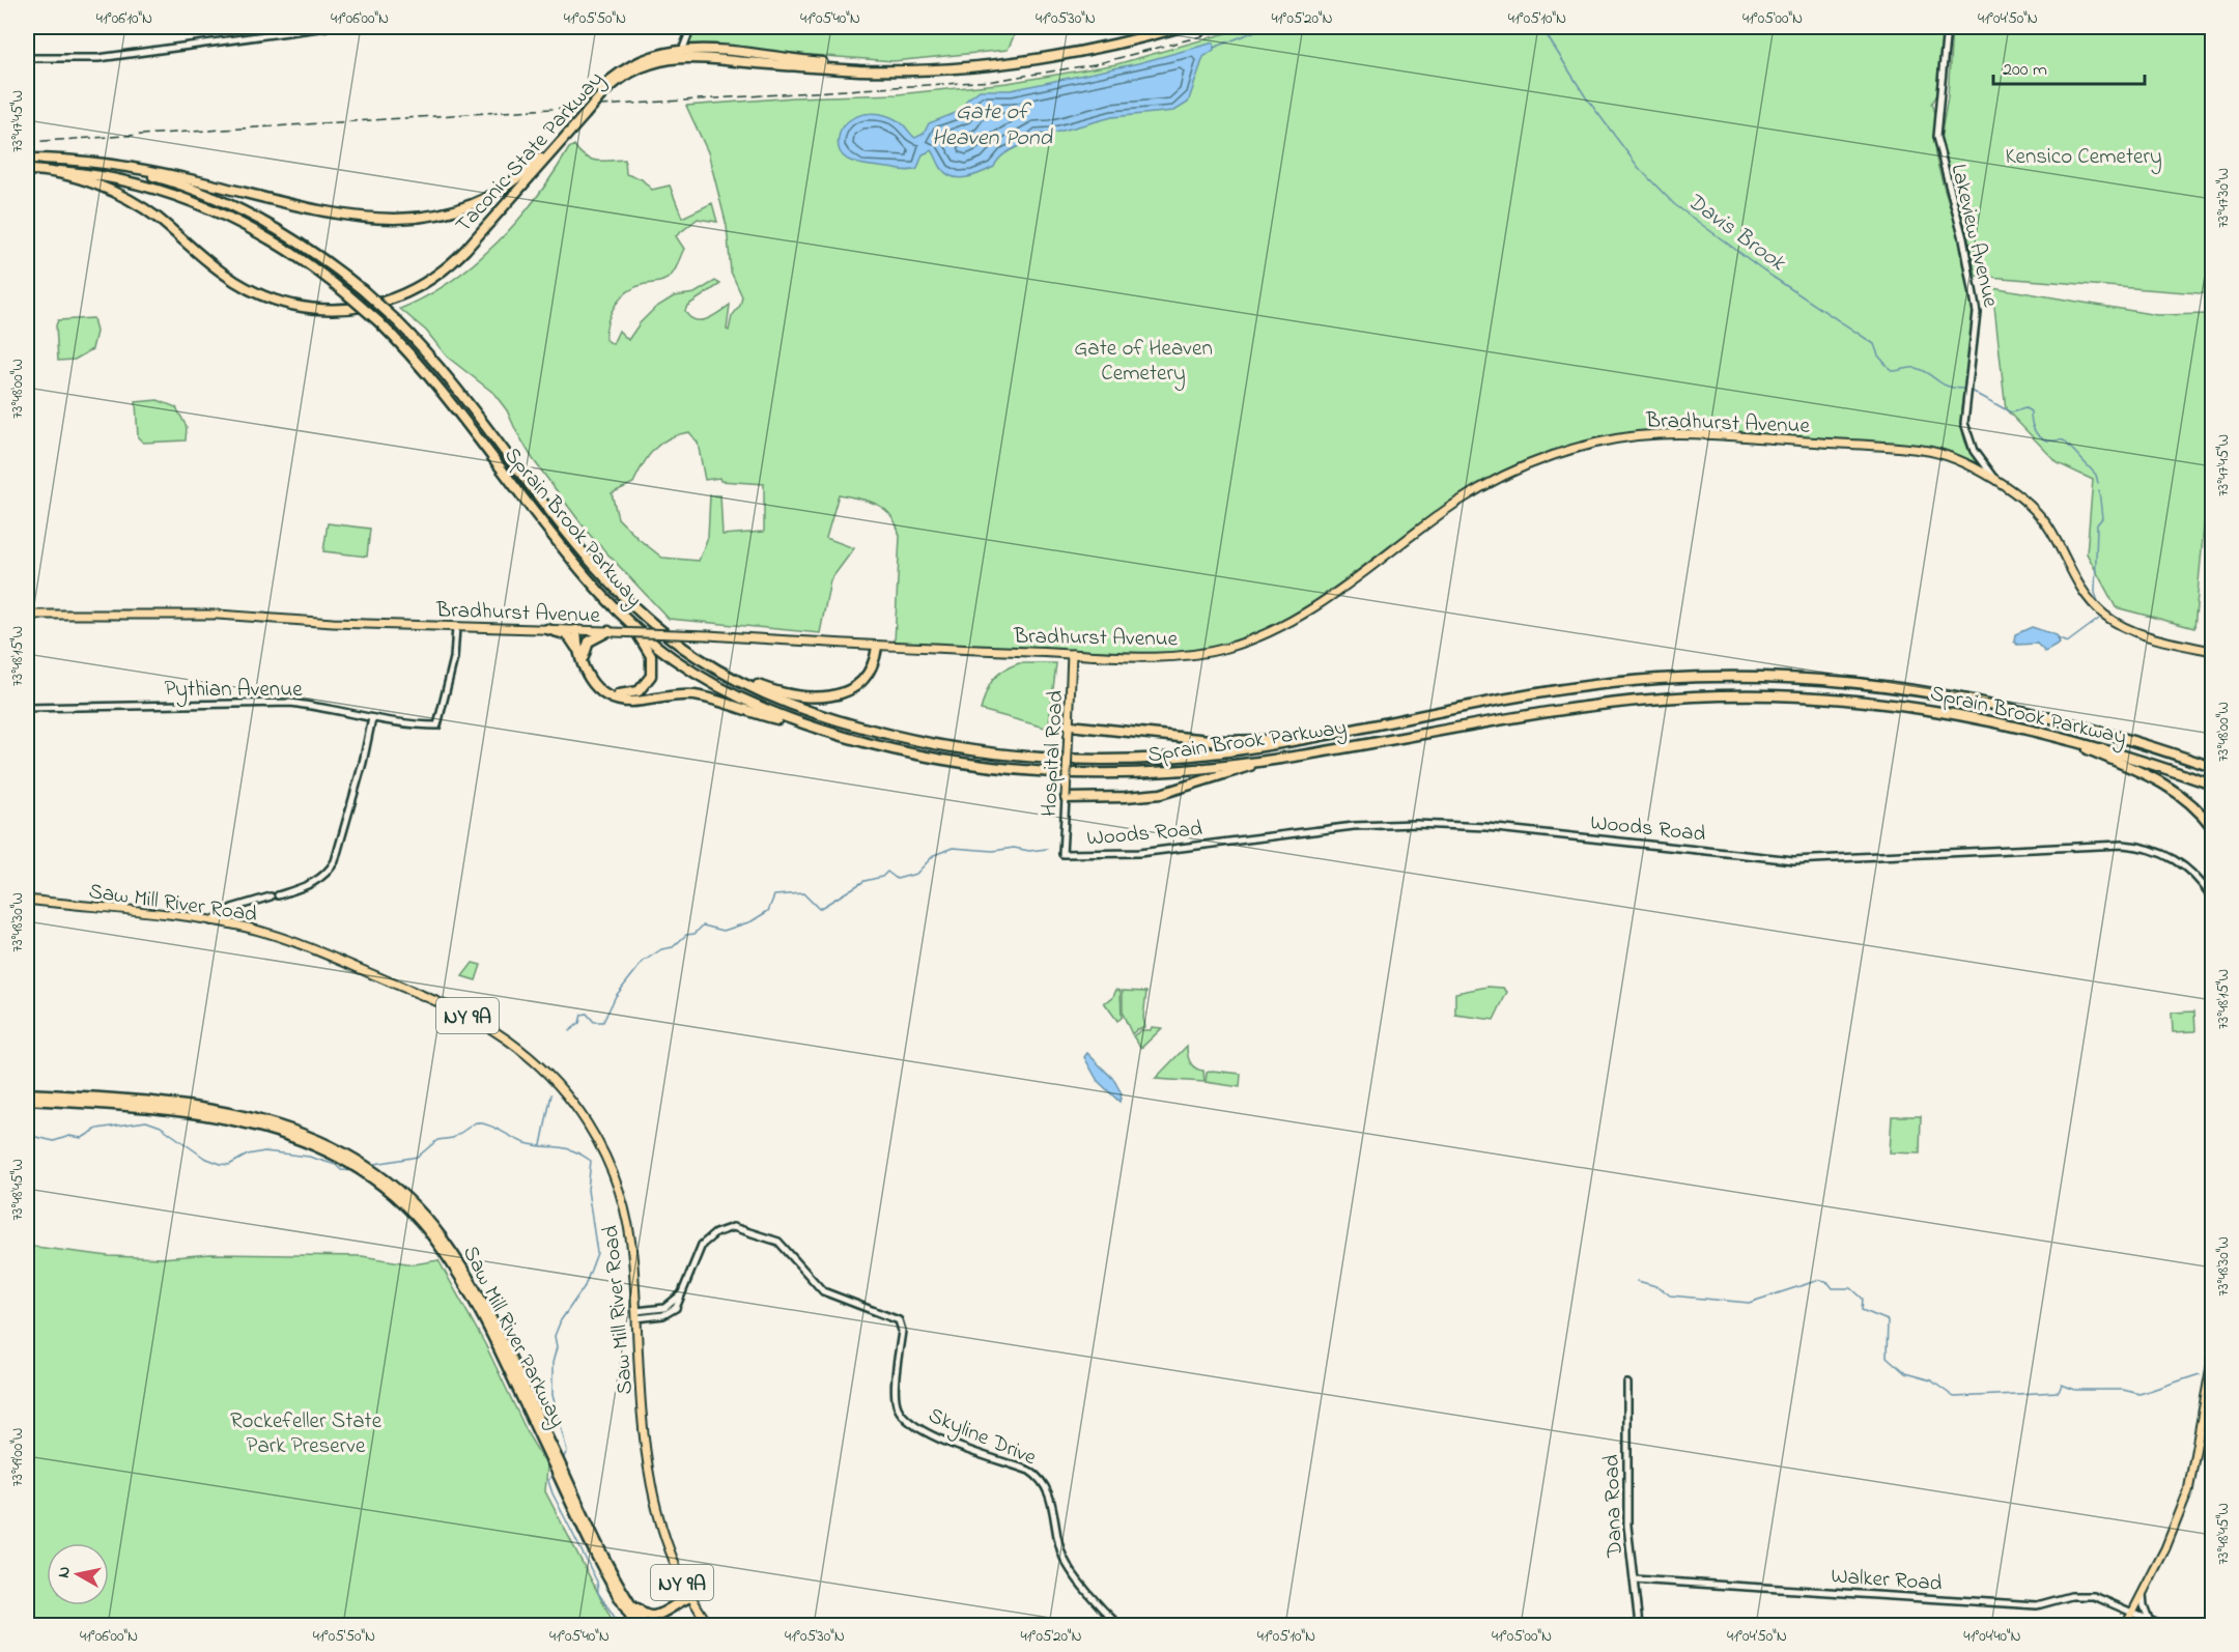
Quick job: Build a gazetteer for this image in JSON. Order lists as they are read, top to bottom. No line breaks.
{"streets":{"highway":["Taconic State Parkway","Sprain Brook Parkway","Saw Mill River Parkway"],"main road":["Bradhurst Avenue","Hospital Road","Saw Mill River Road","NY 9A"],"street":["Lakeview Avenue","Pythian Avenue","Woods Road","Skyline Drive","Dana Road","Walker Road"]},"crossings":[["Taconic State Parkway","Sprain Brook Parkway"],["Lakeview Avenue","Bradhurst Avenue"],["Bradhurst Avenue","Pythian Avenue"],["Bradhurst Avenue","Hospital Road"],["Hospital Road","Woods Road"],["Saw Mill River Road","Skyline Drive"],["Dana Road","Walker Road"]],"water":["Gate of Heaven Pond","Davis Brook"],"parks":["Kensico Cemetery","Gate of Heaven Cemetery","Rockefeller State Park Preserve"],"scale_bar":"200 m","north":"left","coordinates":["41°06'10\"N","41°06'00\"N","41°05'50\"N","41°05'40\"N","41°05'30\"N","41°05'20\"N","41°05'10\"N","41°05'00\"N","41°04'50\"N","73°47'45\"W","73°47'30\"W","73°48'00\"W","73°48'15\"W","73°48'30\"W","73°48'45\"W","73°49'00\"W","41°04'40\"N"]}
